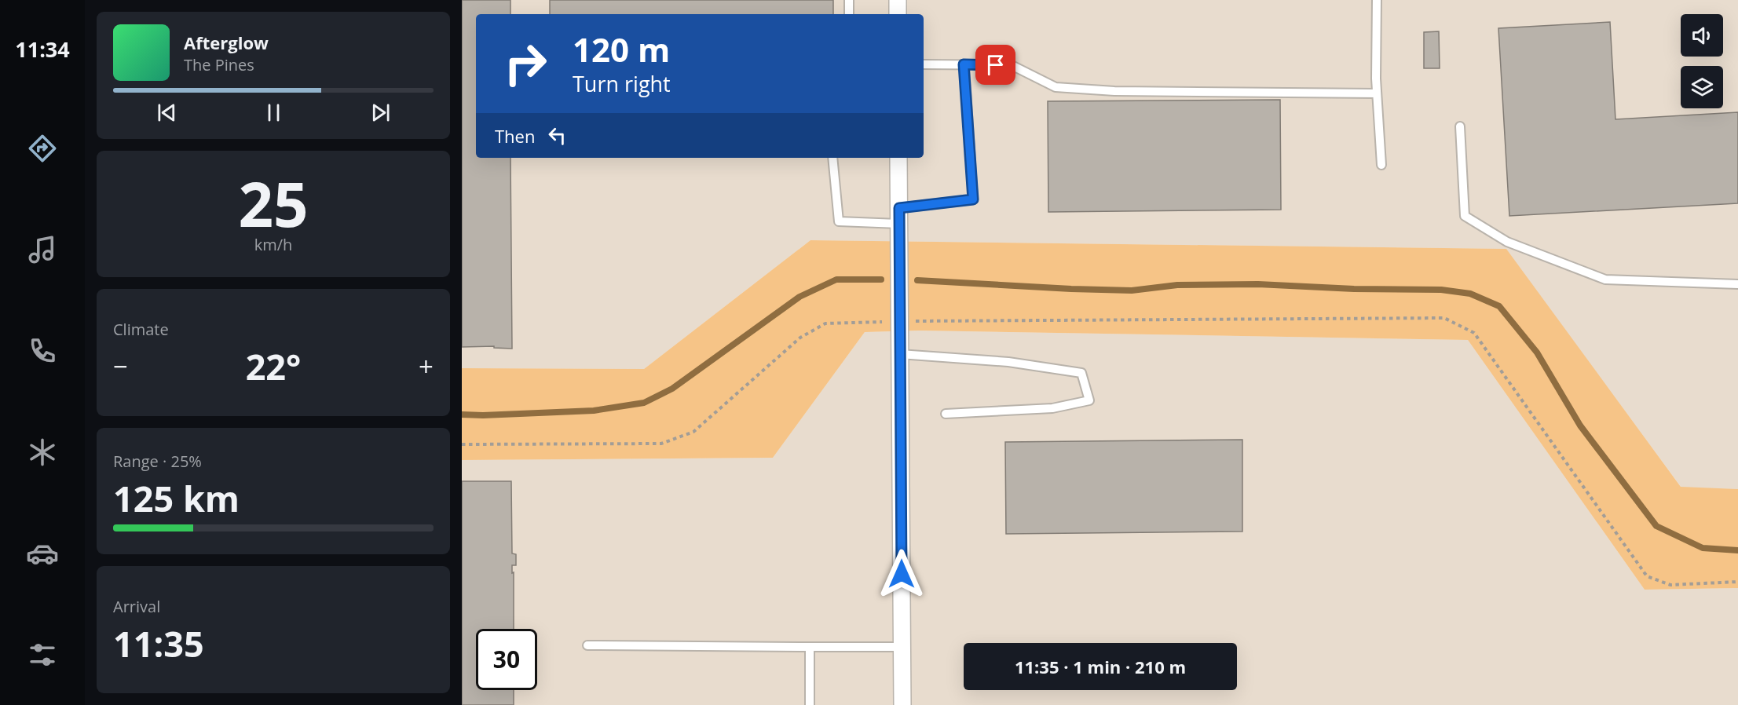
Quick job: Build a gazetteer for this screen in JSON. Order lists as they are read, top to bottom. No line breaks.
{"page":{"tabs":"11:34","turn":["120 m","Turn right"],"song":["Afterglow","The Pines"],"then":"Then","tile":[["25","km/h"],"Climate",["Range · 25%","125 km"],["Arrival","11:35"]],"heat":["−","22°","+"],"limit":"30","trip":"11:35 · 1 min · 210 m"}}
